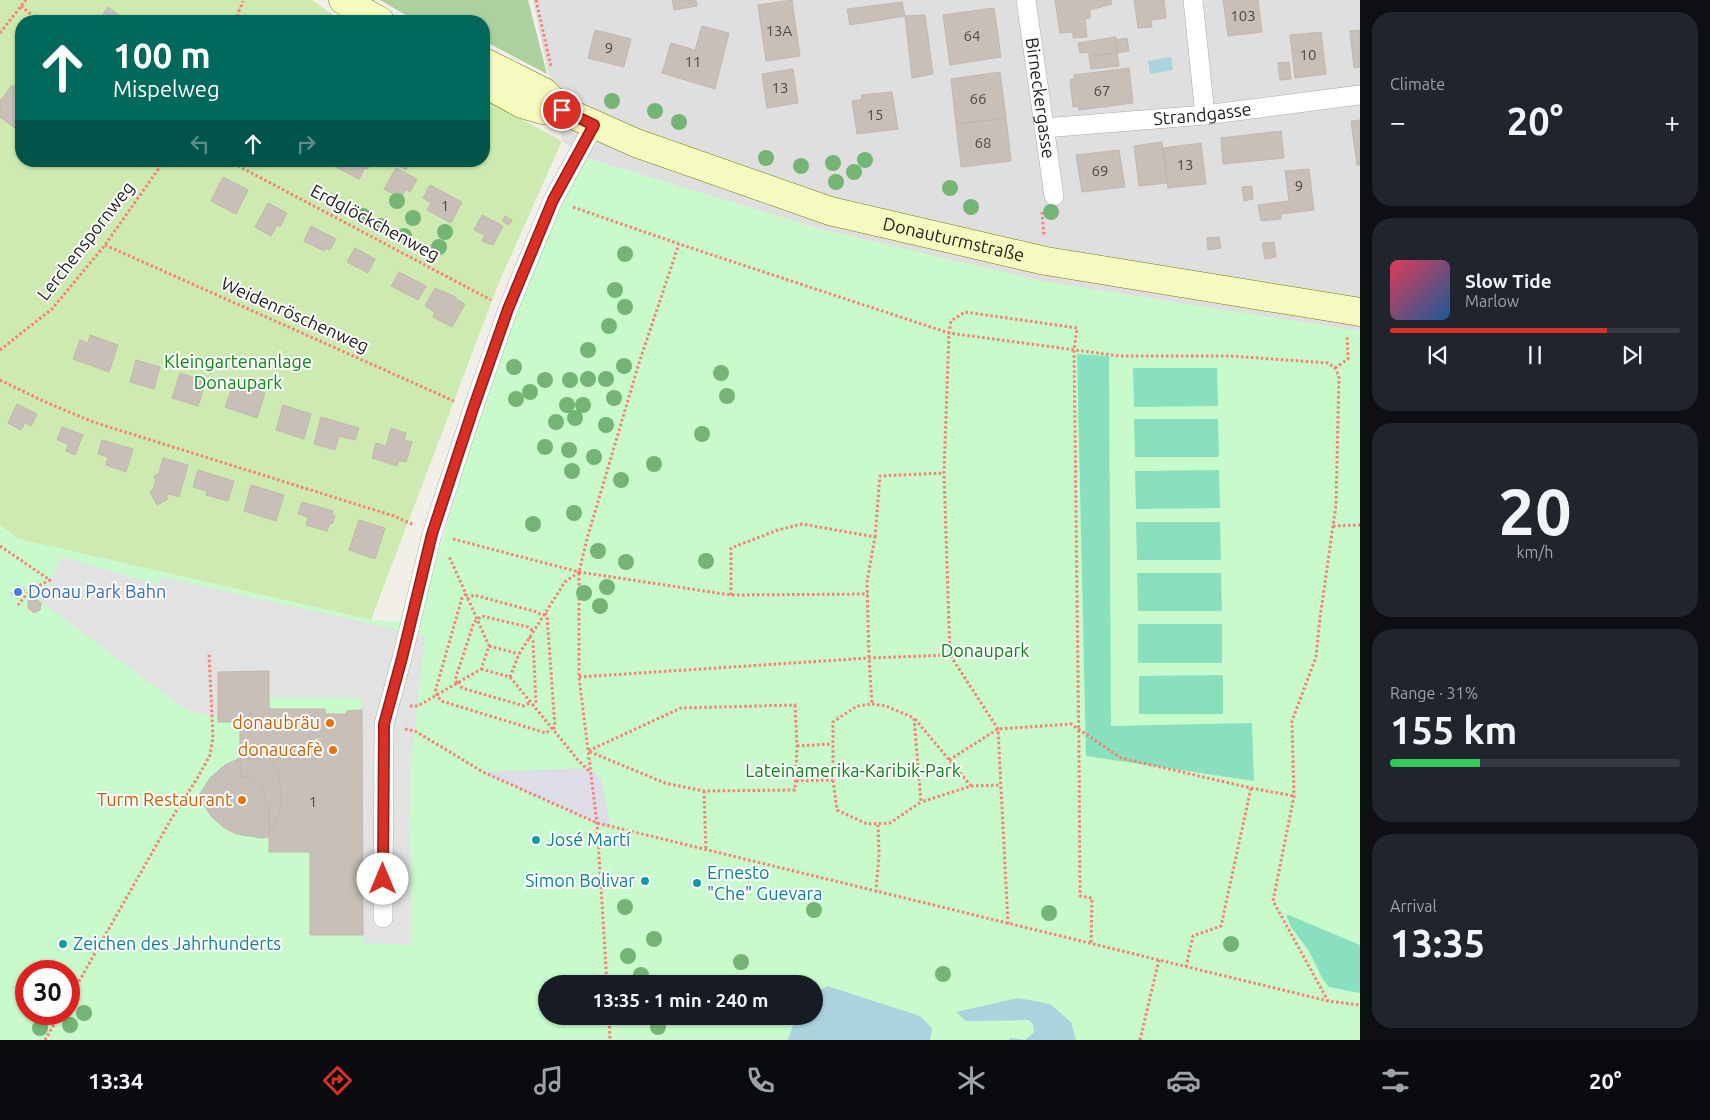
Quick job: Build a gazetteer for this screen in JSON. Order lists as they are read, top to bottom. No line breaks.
{"streets":{"main road":["Donauturmstraße"],"street":["Birneckergasse","Strandgasse"],"path":["Erdglöckchenweg","Lerchenspornweg","Weidenröschenweg"]},"crossings":[["Birneckergasse","Strandgasse"],["Lerchenspornweg","Weidenröschenweg"]],"parks":["Kleingartenanlage Donaupark","Donaupark","Lateinamerika-Karibik-Park"],"places":["Donau Park Bahn","donaubräu","donaucafè","Turm Restaurant","José Martí","Simon Bolivar","Ernesto \"Che\" Guevara","Zeichen des Jahrhunderts"],"house_numbers":["103","13A","64","9","10","11","13","67","66","15","68","13","69","9","1","1"],"page":{"tile":["Climate",["20","km/h"],["Range · 31%","155 km"],["Arrival","13:35"]],"turn":["100 m","Mispelweg"],"heat":["−","20°","+"],"song":["Slow Tide","Marlow"],"limit":"30","trip":"13:35 · 1 min · 240 m","tabs":["13:34","20°"]}}
